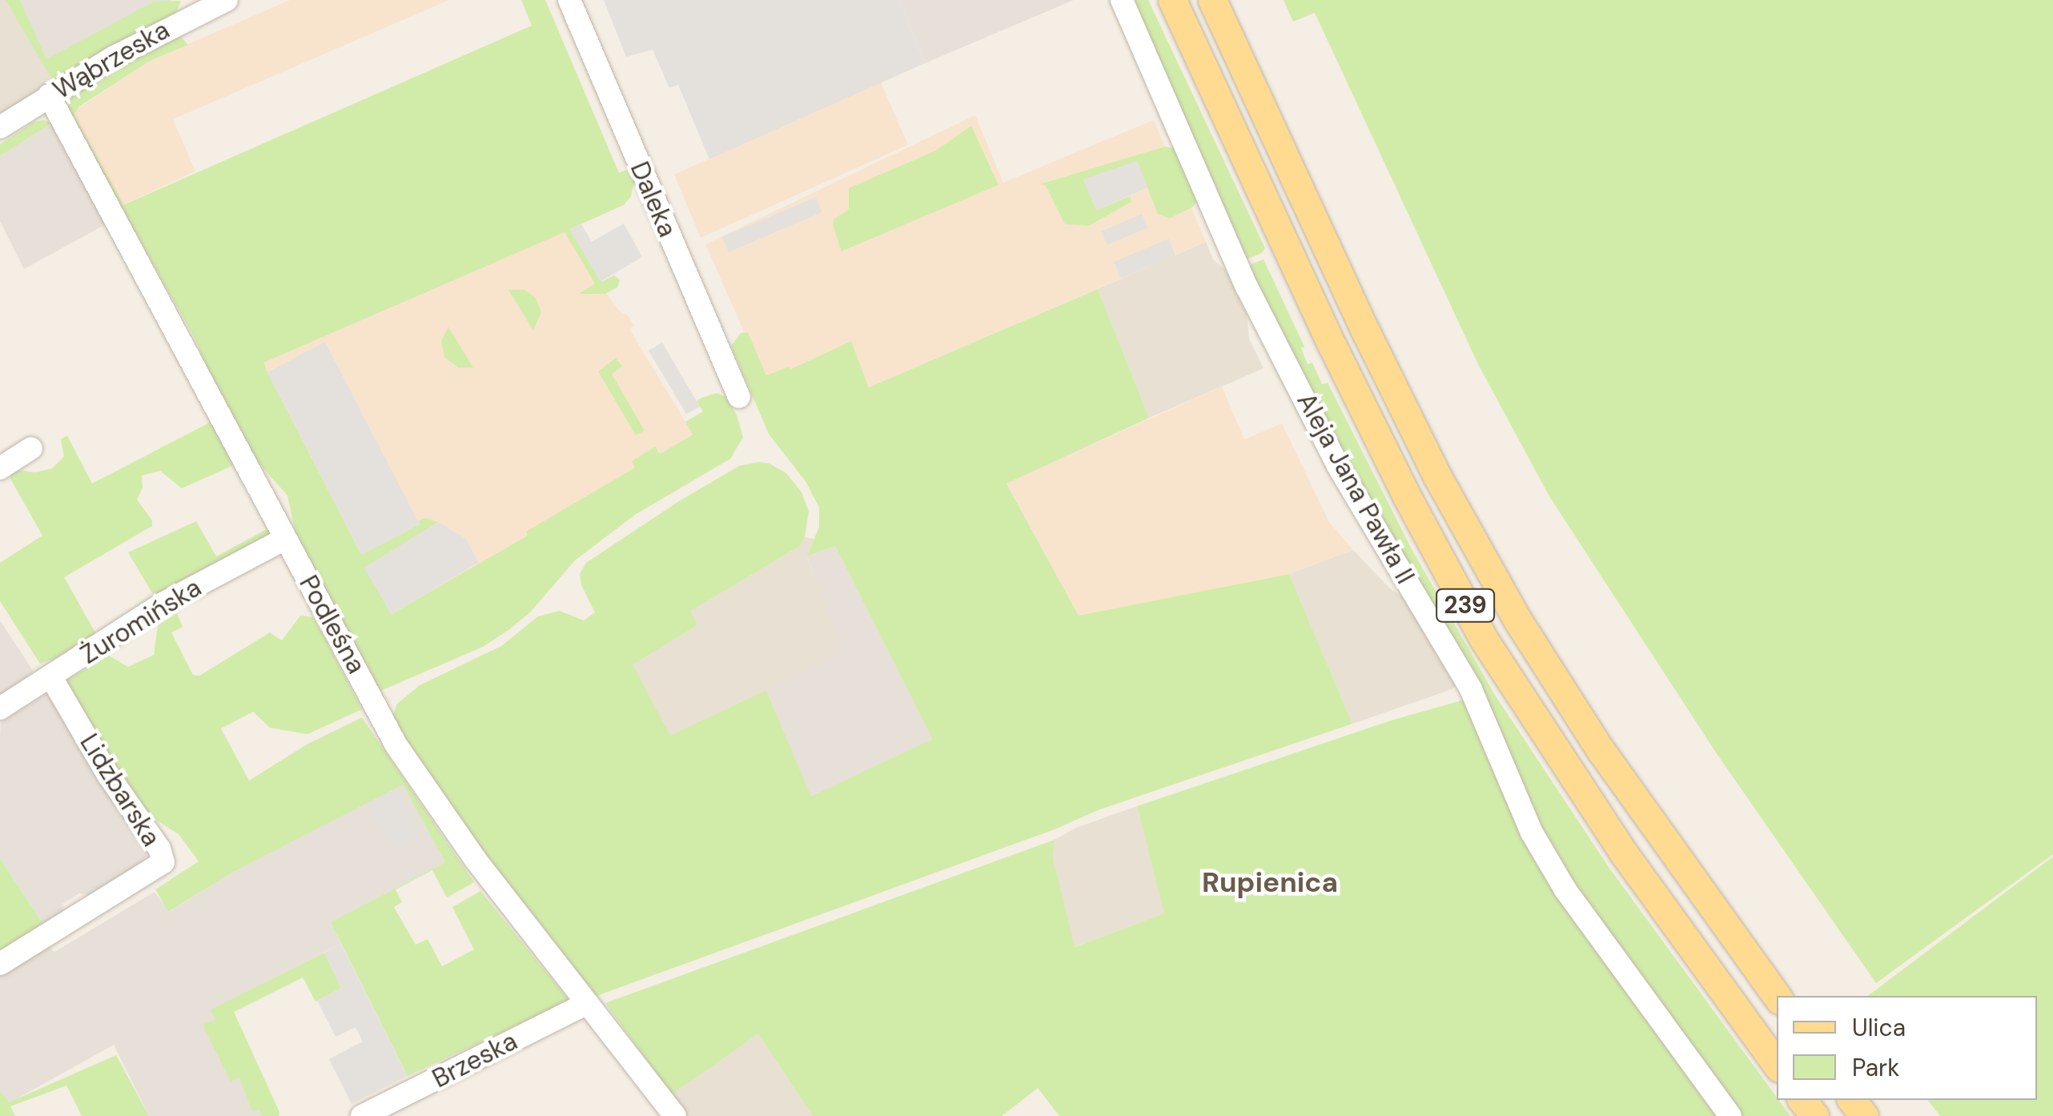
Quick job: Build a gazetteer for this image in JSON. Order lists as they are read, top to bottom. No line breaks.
{"streets":{"main road":["Aleja Jana Pawła II","239"],"street":["Wąbrzeska","Daleka","Żuromińska","Podleśna","Lidzbarska","Brzeska"]},"crossings":[["Wąbrzeska","Podleśna"],["Żuromińska","Podleśna"],["Żuromińska","Lidzbarska"],["Podleśna","Brzeska"]],"districts":["Rupienica"],"legend":["Ulica","Park"]}
